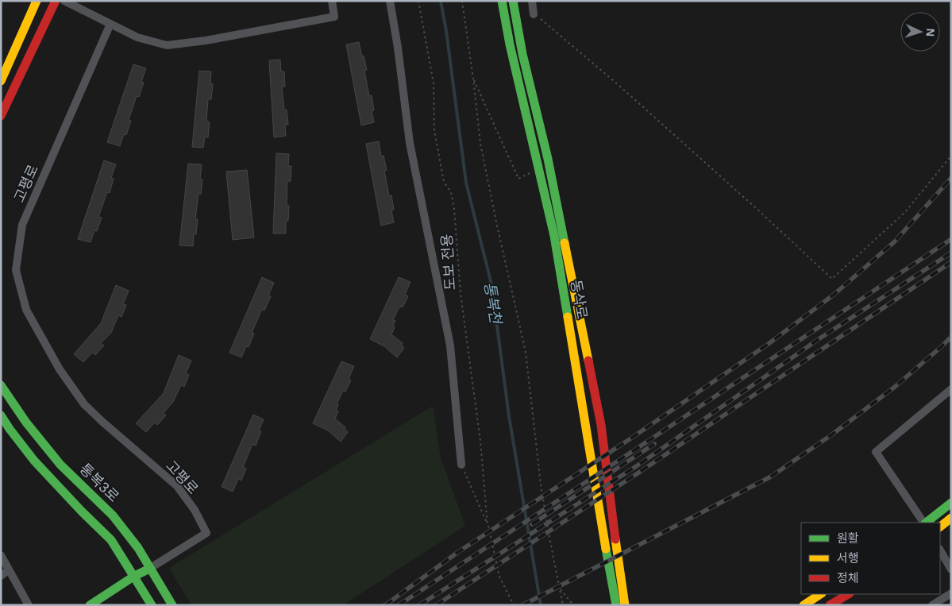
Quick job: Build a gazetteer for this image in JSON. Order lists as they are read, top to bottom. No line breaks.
{"streets":{"street":["고평로","동삭로","통복3로"],"path":["도보 전용"]},"crossings":[["고평로","통복3로"]],"water":["통복천"],"legend":["원활","서행","정체"],"north":"right"}
